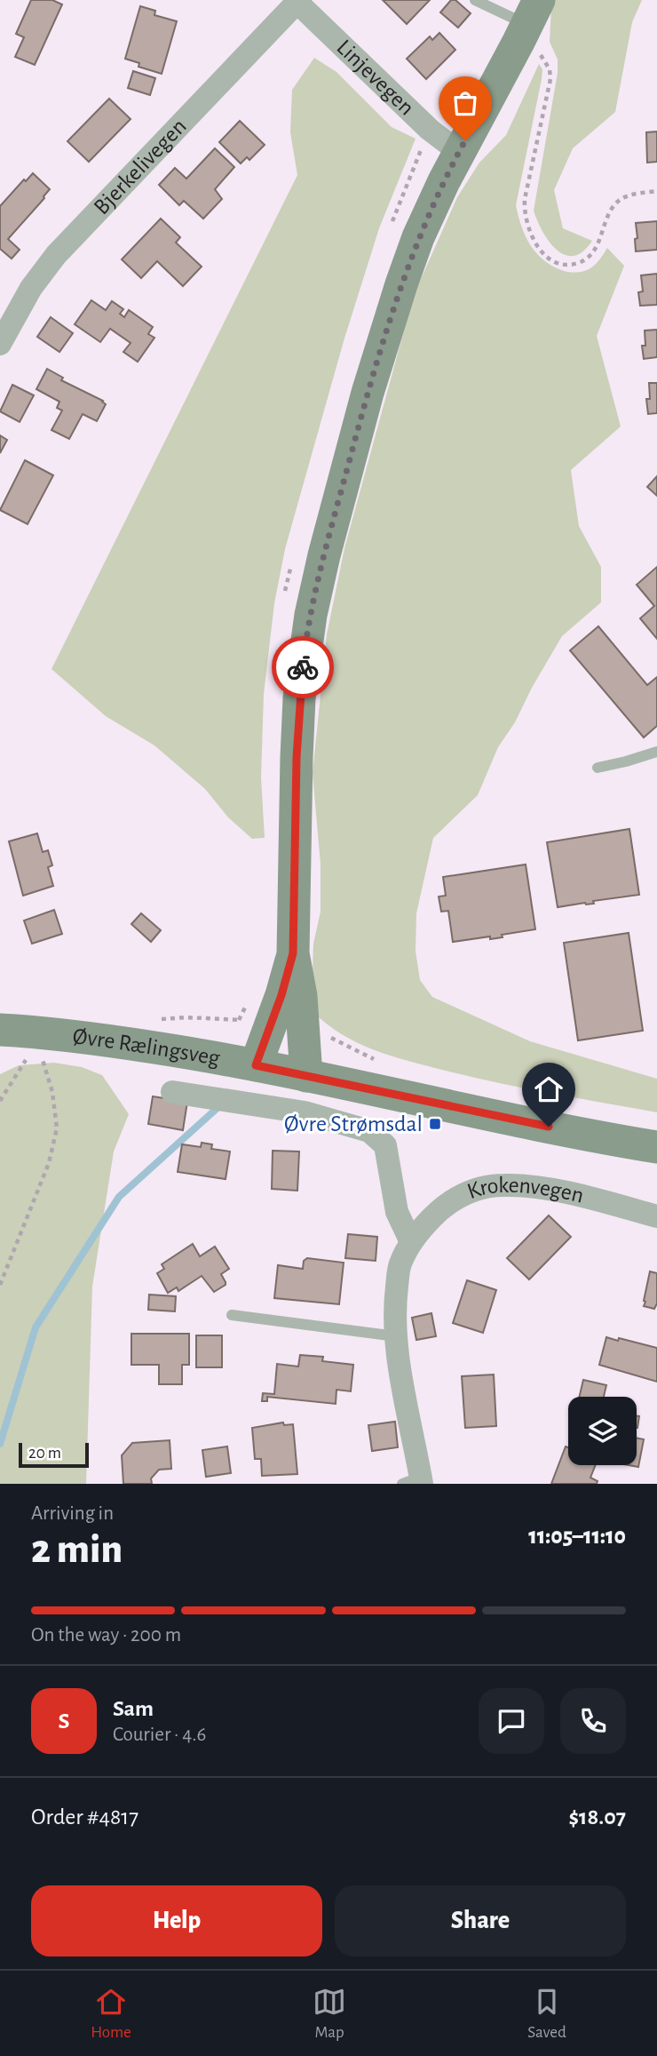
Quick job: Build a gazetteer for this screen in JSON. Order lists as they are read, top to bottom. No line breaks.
{"streets":{"main road":["Øvre Rælingsveg"],"street":["Linjevegen","Bjerkelivegen","Krokenvegen"]},"crossings":[["Linjevegen","Bjerkelivegen"]],"places":{"transit":["Øvre Strømsdal"]},"scale_bar":"20 m","page":{"scale":"20 m","heading":["2 min","Arriving in","11:05–11:10"],"panel":["Sam","Courier · 4.6","Order #4817","$18.07"],"bar":"On the way · 200 m","round":"S","buttons":["Help","Share"],"tabs":["Home","Map","Saved"]}}
